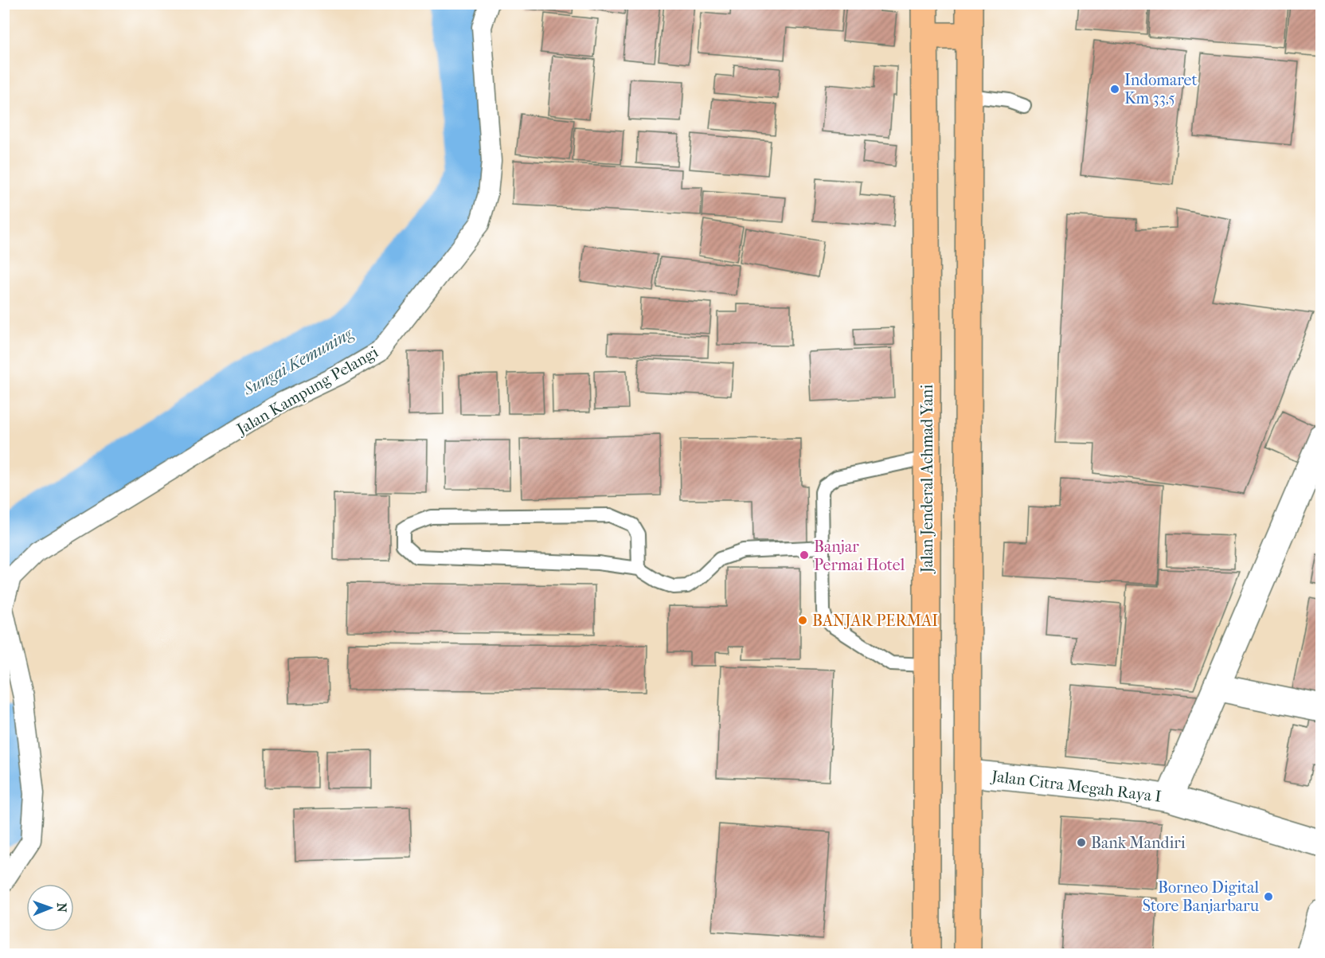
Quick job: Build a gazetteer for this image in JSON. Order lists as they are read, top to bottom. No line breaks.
{"streets":{"highway":["Jalan Jenderal Achmad Yani"],"street":["Jalan Kampung Pelangi","Jalan Citra Megah Raya I"]},"water":["Sungai Kemuning"],"places":["Indomaret Km 33,5","Banjar Permai Hotel","BANJAR PERMAI","Bank Mandiri","Borneo Digital Store Banjarbaru"],"north":"right"}
